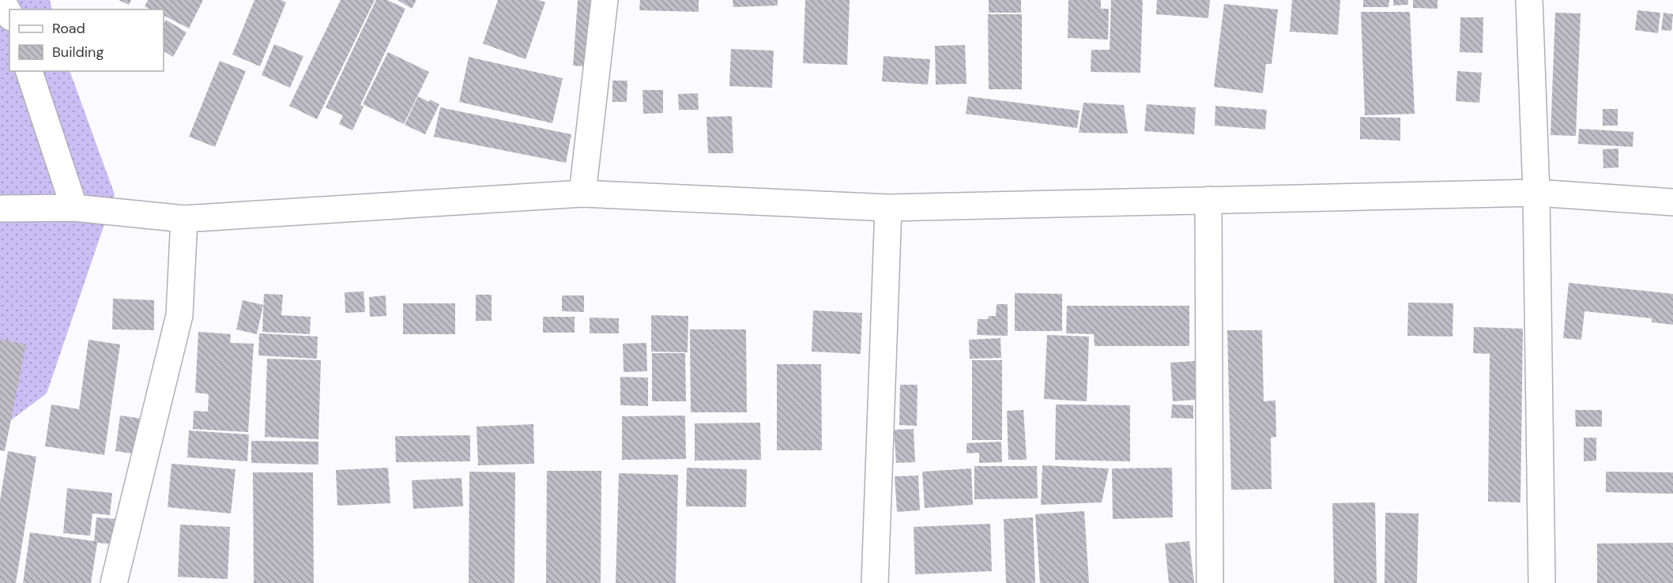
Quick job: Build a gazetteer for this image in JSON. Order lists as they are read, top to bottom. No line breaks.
{"legend":["Road","Building"]}
